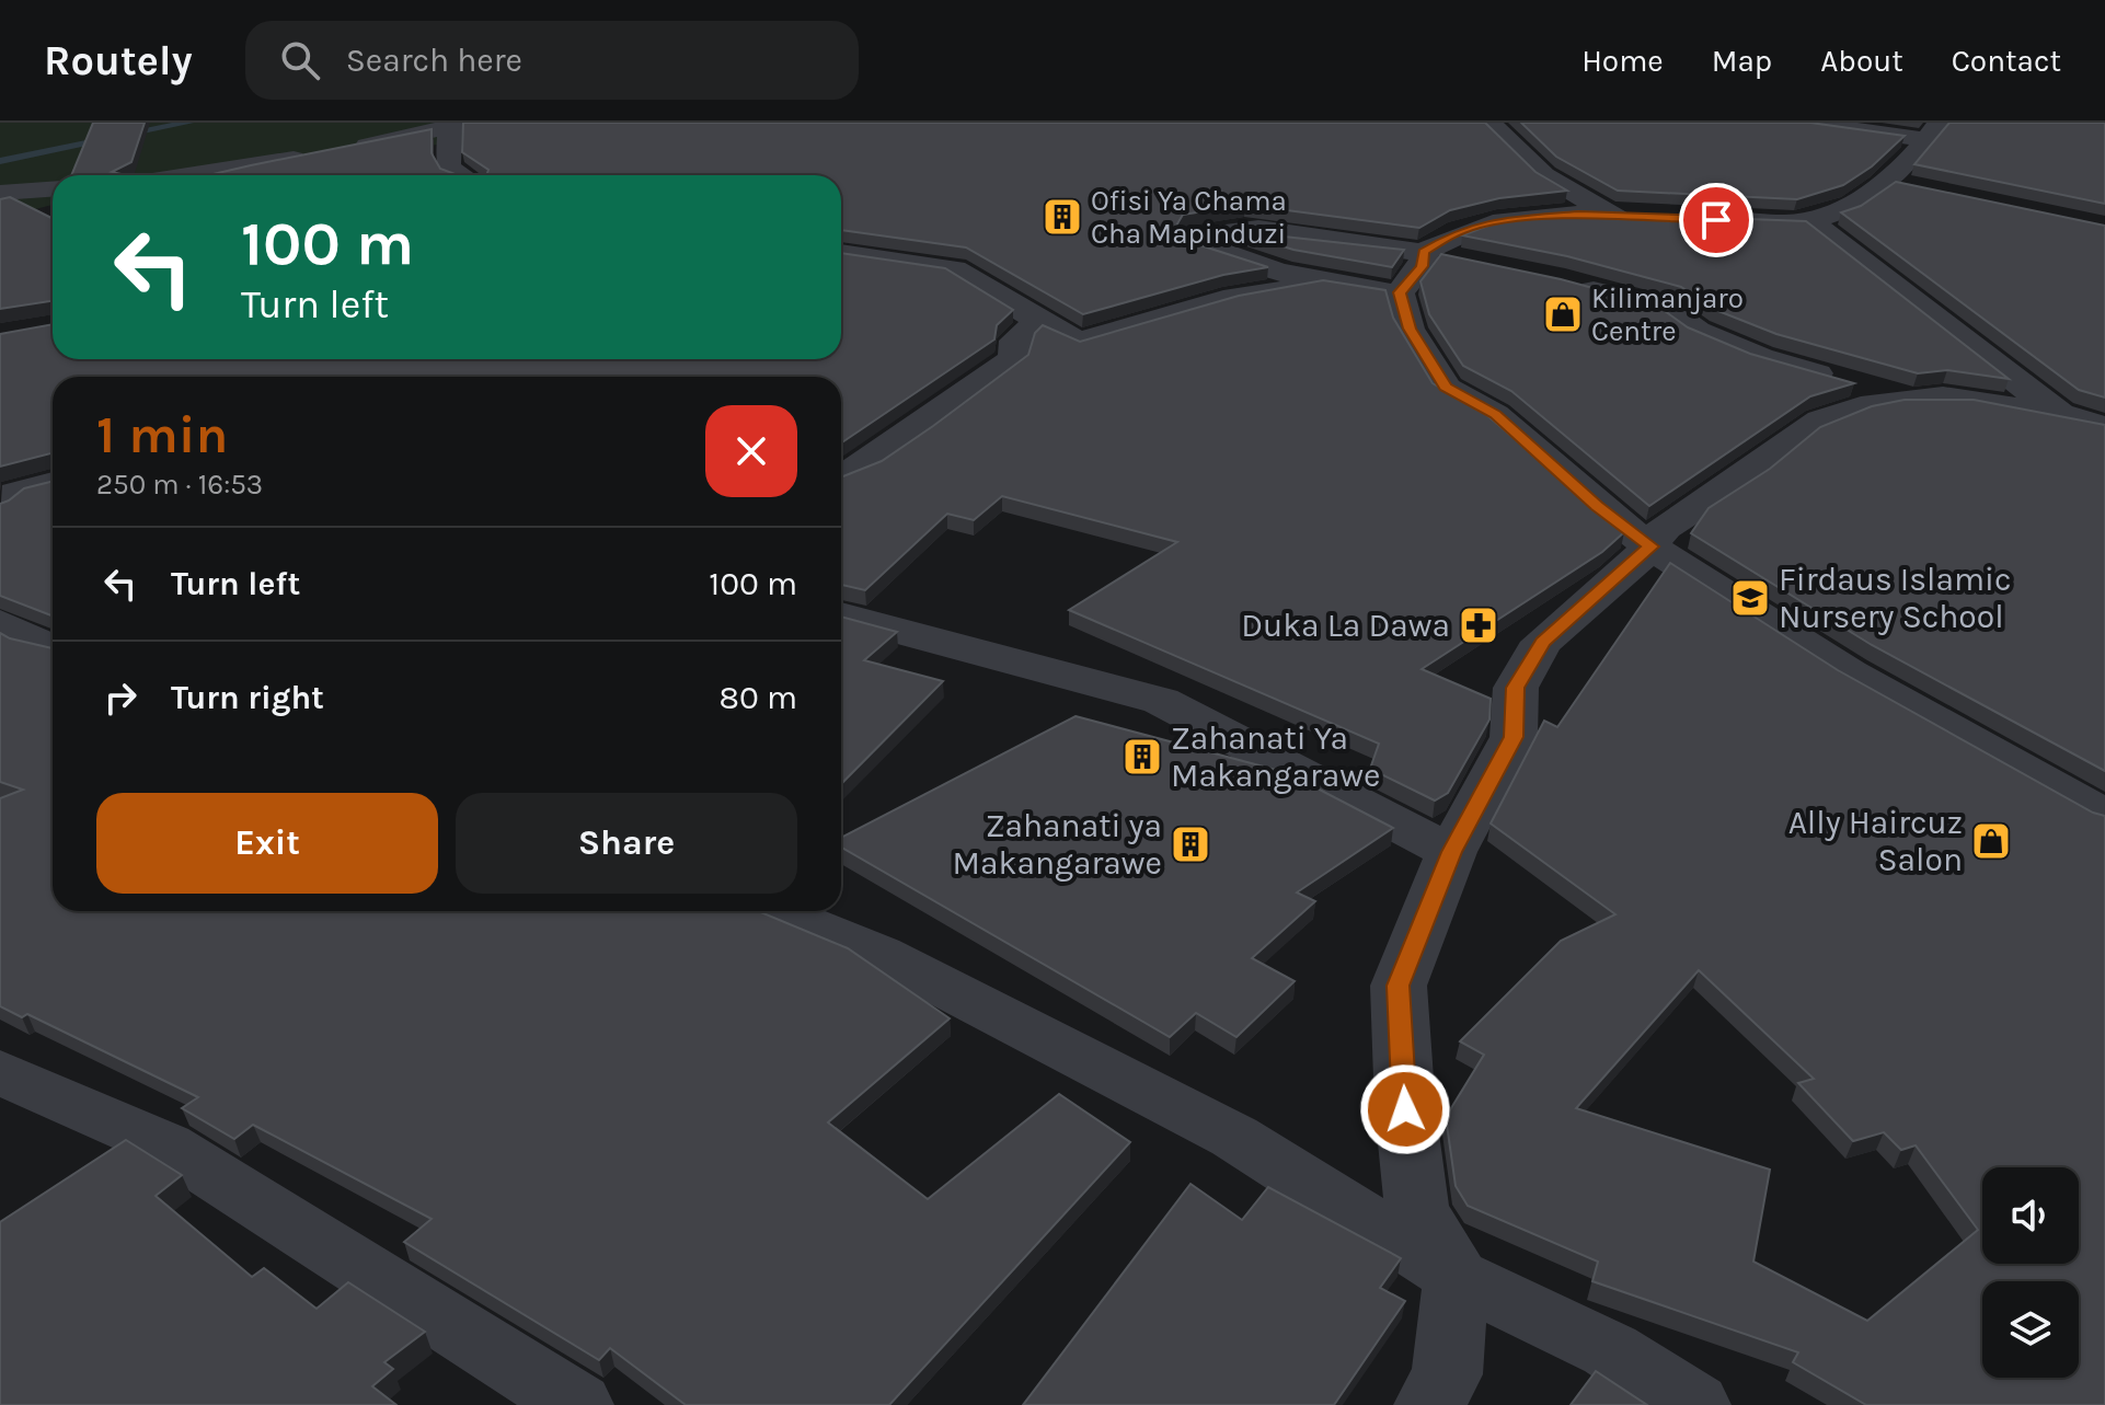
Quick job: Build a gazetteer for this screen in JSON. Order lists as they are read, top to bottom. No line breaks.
{"places":{"building":["Ofisi Ya Chama Cha Mapinduzi","Zahanati Ya Makangarawe","Zahanati ya Makangarawe"],"shop":["Kilimanjaro Centre","Ally Haircuz Salon"],"school or university":["Firdaus Islamic Nursery School"],"pharmacy":["Duka La Dawa"]},"page":{"header":"Routely","search":"Search here","nav":["Home","Map","About","Contact"],"turn":["100 m","Turn left"],"heading":["1 min","250 m · 16:53"],"list":[{"name":"Turn left","value":"100 m"},{"name":"Turn right","value":"80 m"}],"buttons":["Exit","Share"]}}
